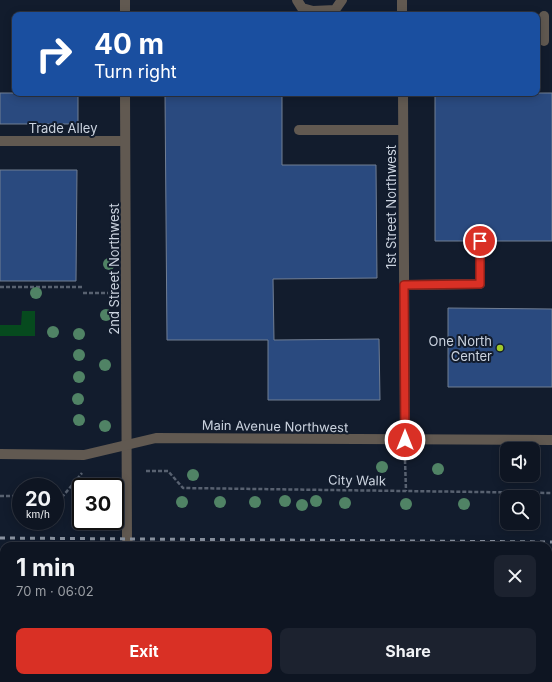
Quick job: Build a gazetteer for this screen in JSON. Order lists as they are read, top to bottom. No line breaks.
{"streets":{"street":["Trade Alley","1st Street Northwest","2nd Street Northwest","Main Avenue Northwest"],"path":["City Walk"]},"crossings":[["Trade Alley","2nd Street Northwest"],["1st Street Northwest","Main Avenue Northwest"],["2nd Street Northwest","Main Avenue Northwest"]],"places":["One North Center"],"page":{"turn":["40 m","Turn right"],"speed":"20 km/h","limit":"30","heading":["1 min","70 m · 06:02"],"buttons":["Exit","Share"]}}
